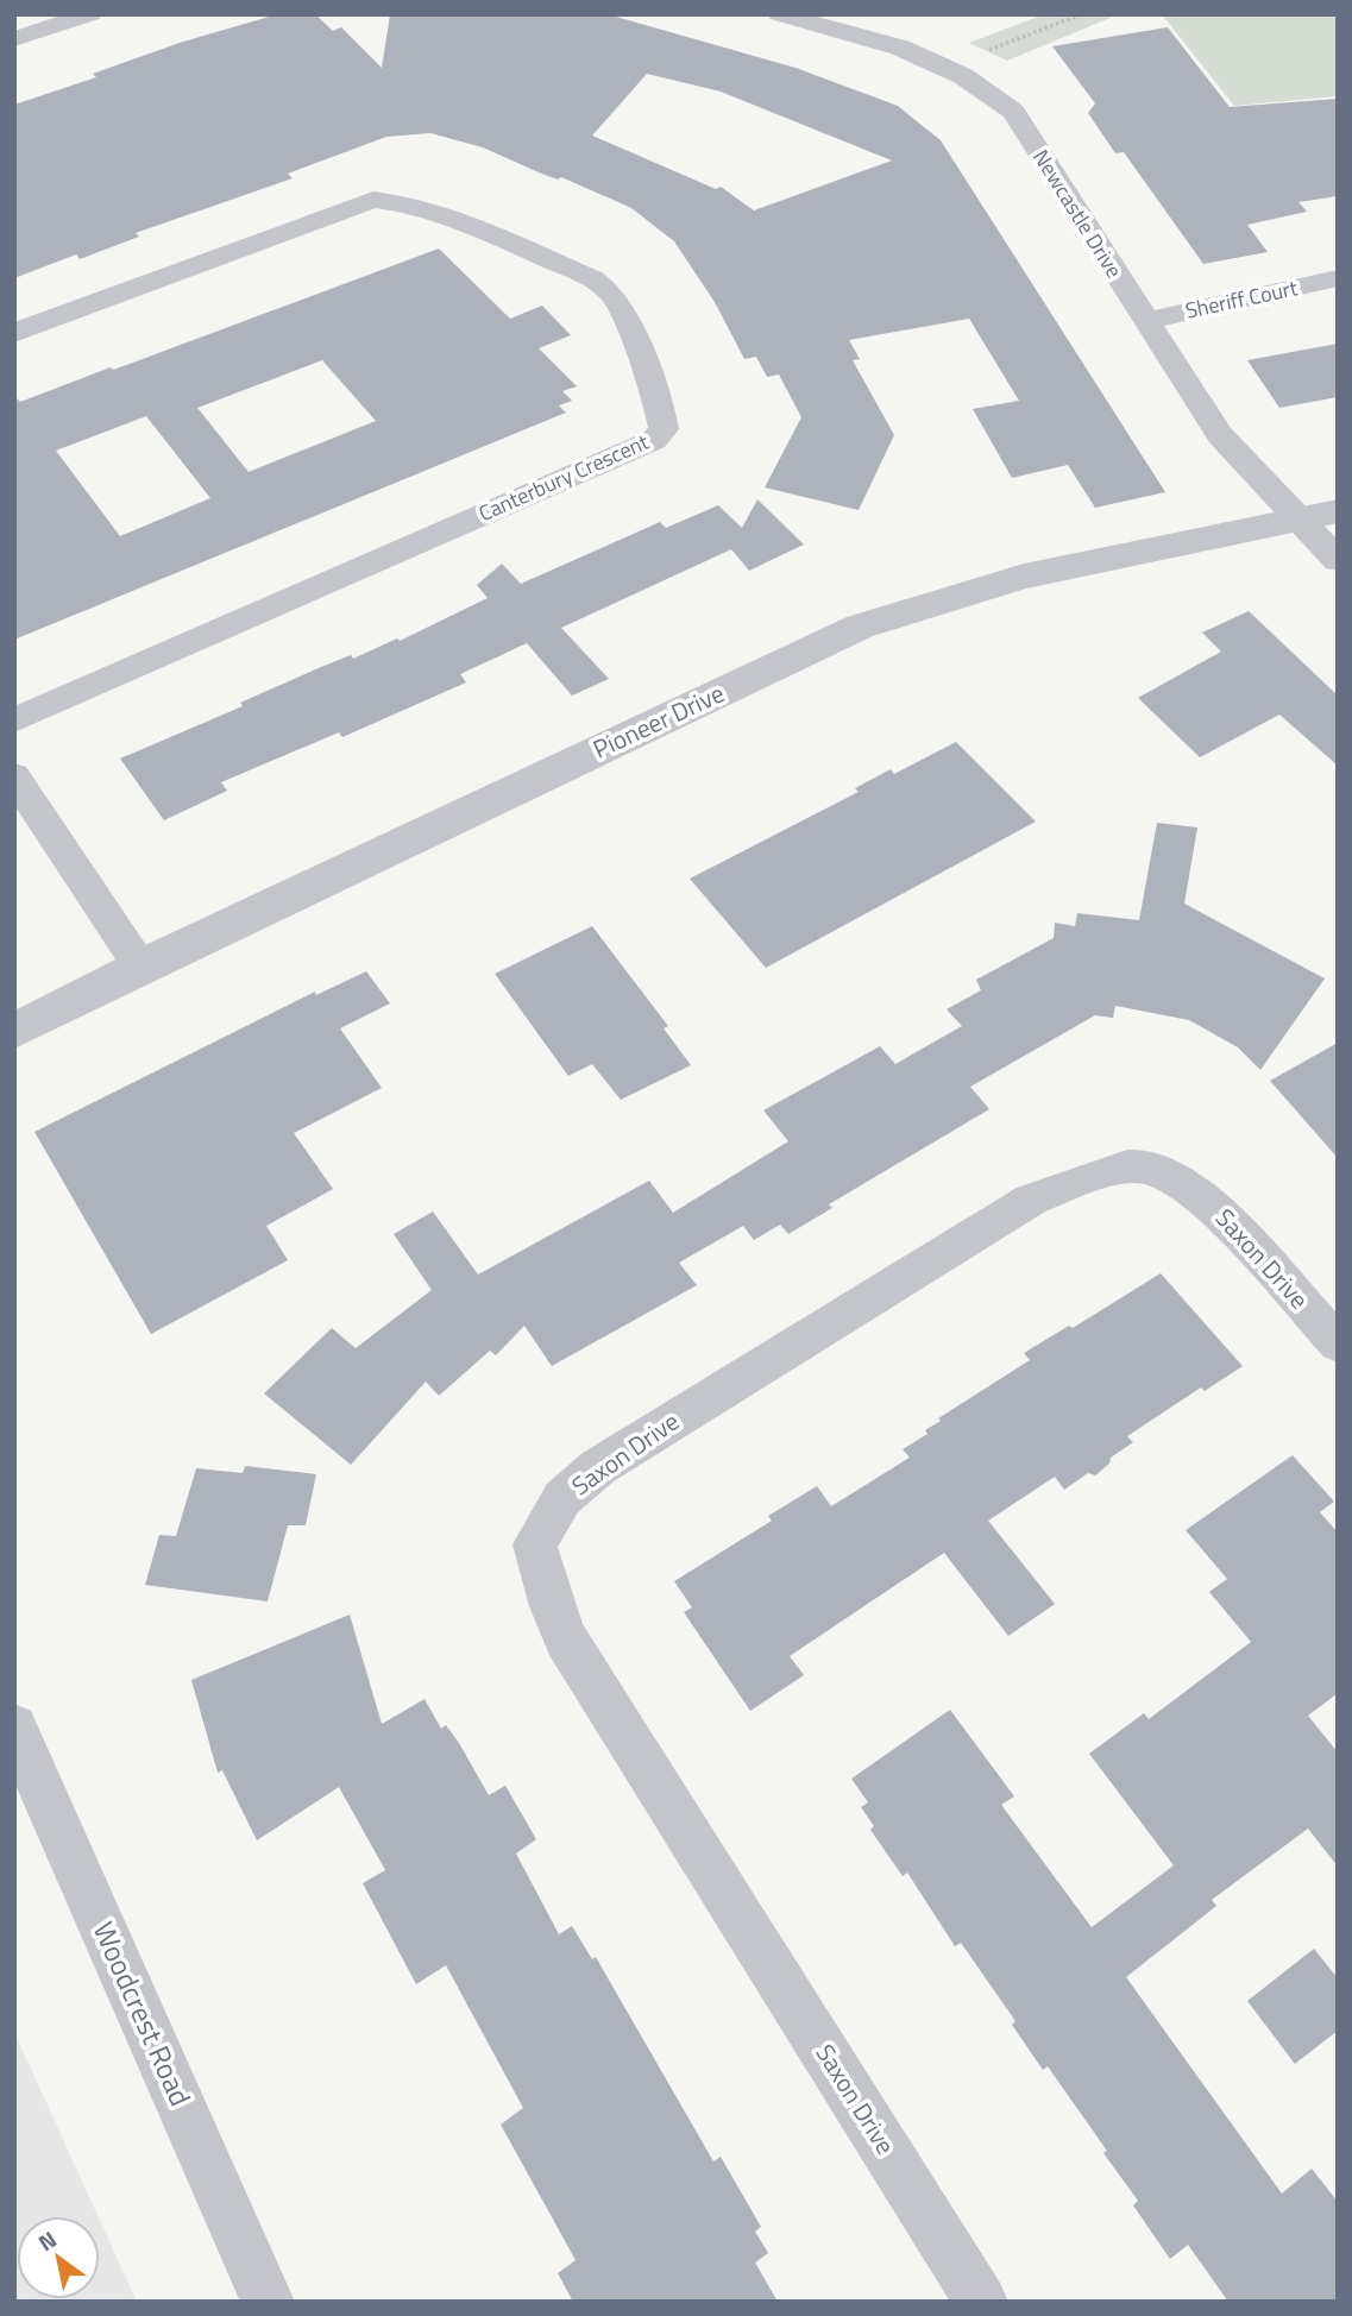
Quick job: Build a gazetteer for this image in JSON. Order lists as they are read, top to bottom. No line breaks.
{"streets":{"street":["Newcastle Drive","Sheriff Court","Canterbury Crescent","Pioneer Drive","Saxon Drive","Woodcrest Road"]},"crossings":[["Newcastle Drive","Sheriff Court"],["Newcastle Drive","Pioneer Drive"]],"north":"top left"}
